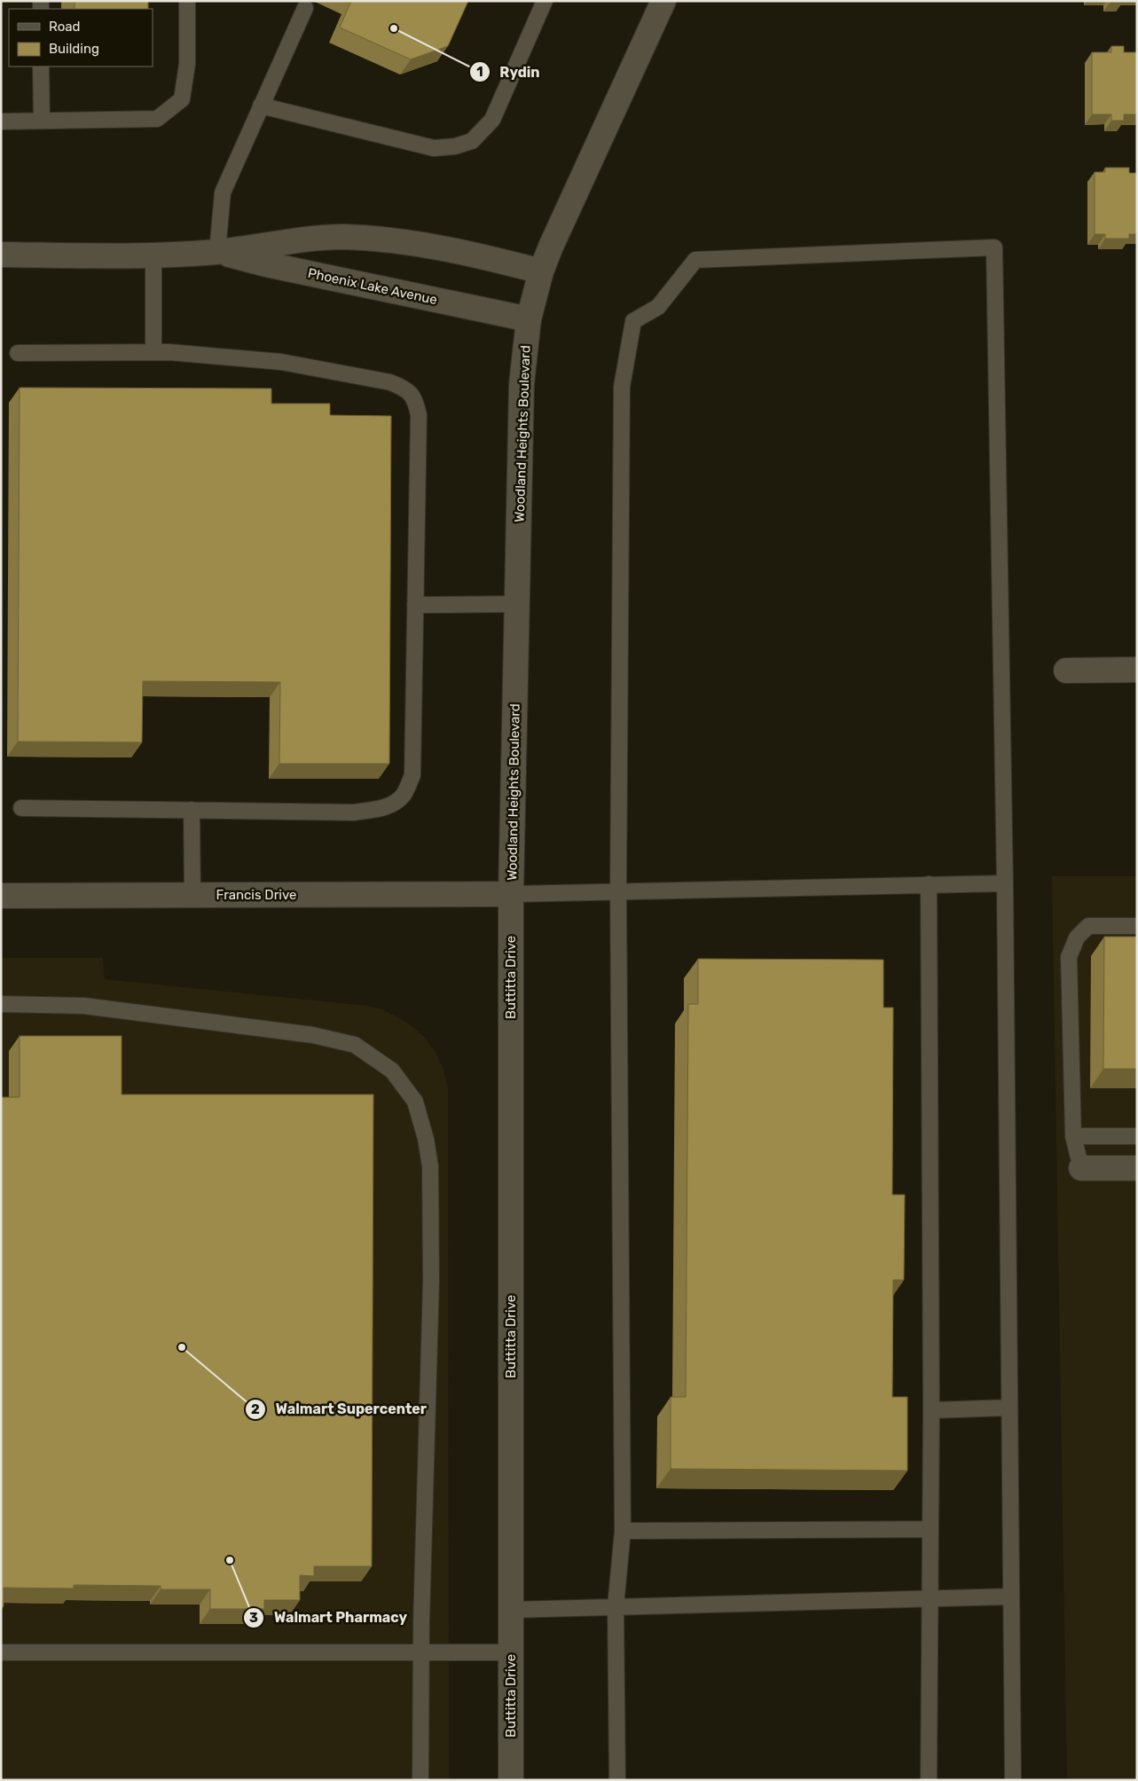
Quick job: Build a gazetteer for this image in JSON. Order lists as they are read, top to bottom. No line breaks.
{"streets":{"street":["Phoenix Lake Avenue","Woodland Heights Boulevard","Francis Drive","Buttitta Drive"]},"crossings":[["Phoenix Lake Avenue","Woodland Heights Boulevard"],["Woodland Heights Boulevard","Francis Drive"],["Woodland Heights Boulevard","Buttitta Drive"],["Francis Drive","Buttitta Drive"]],"places":["Rydin","Walmart Supercenter","Walmart Pharmacy"],"legend":["Road","Building"]}
